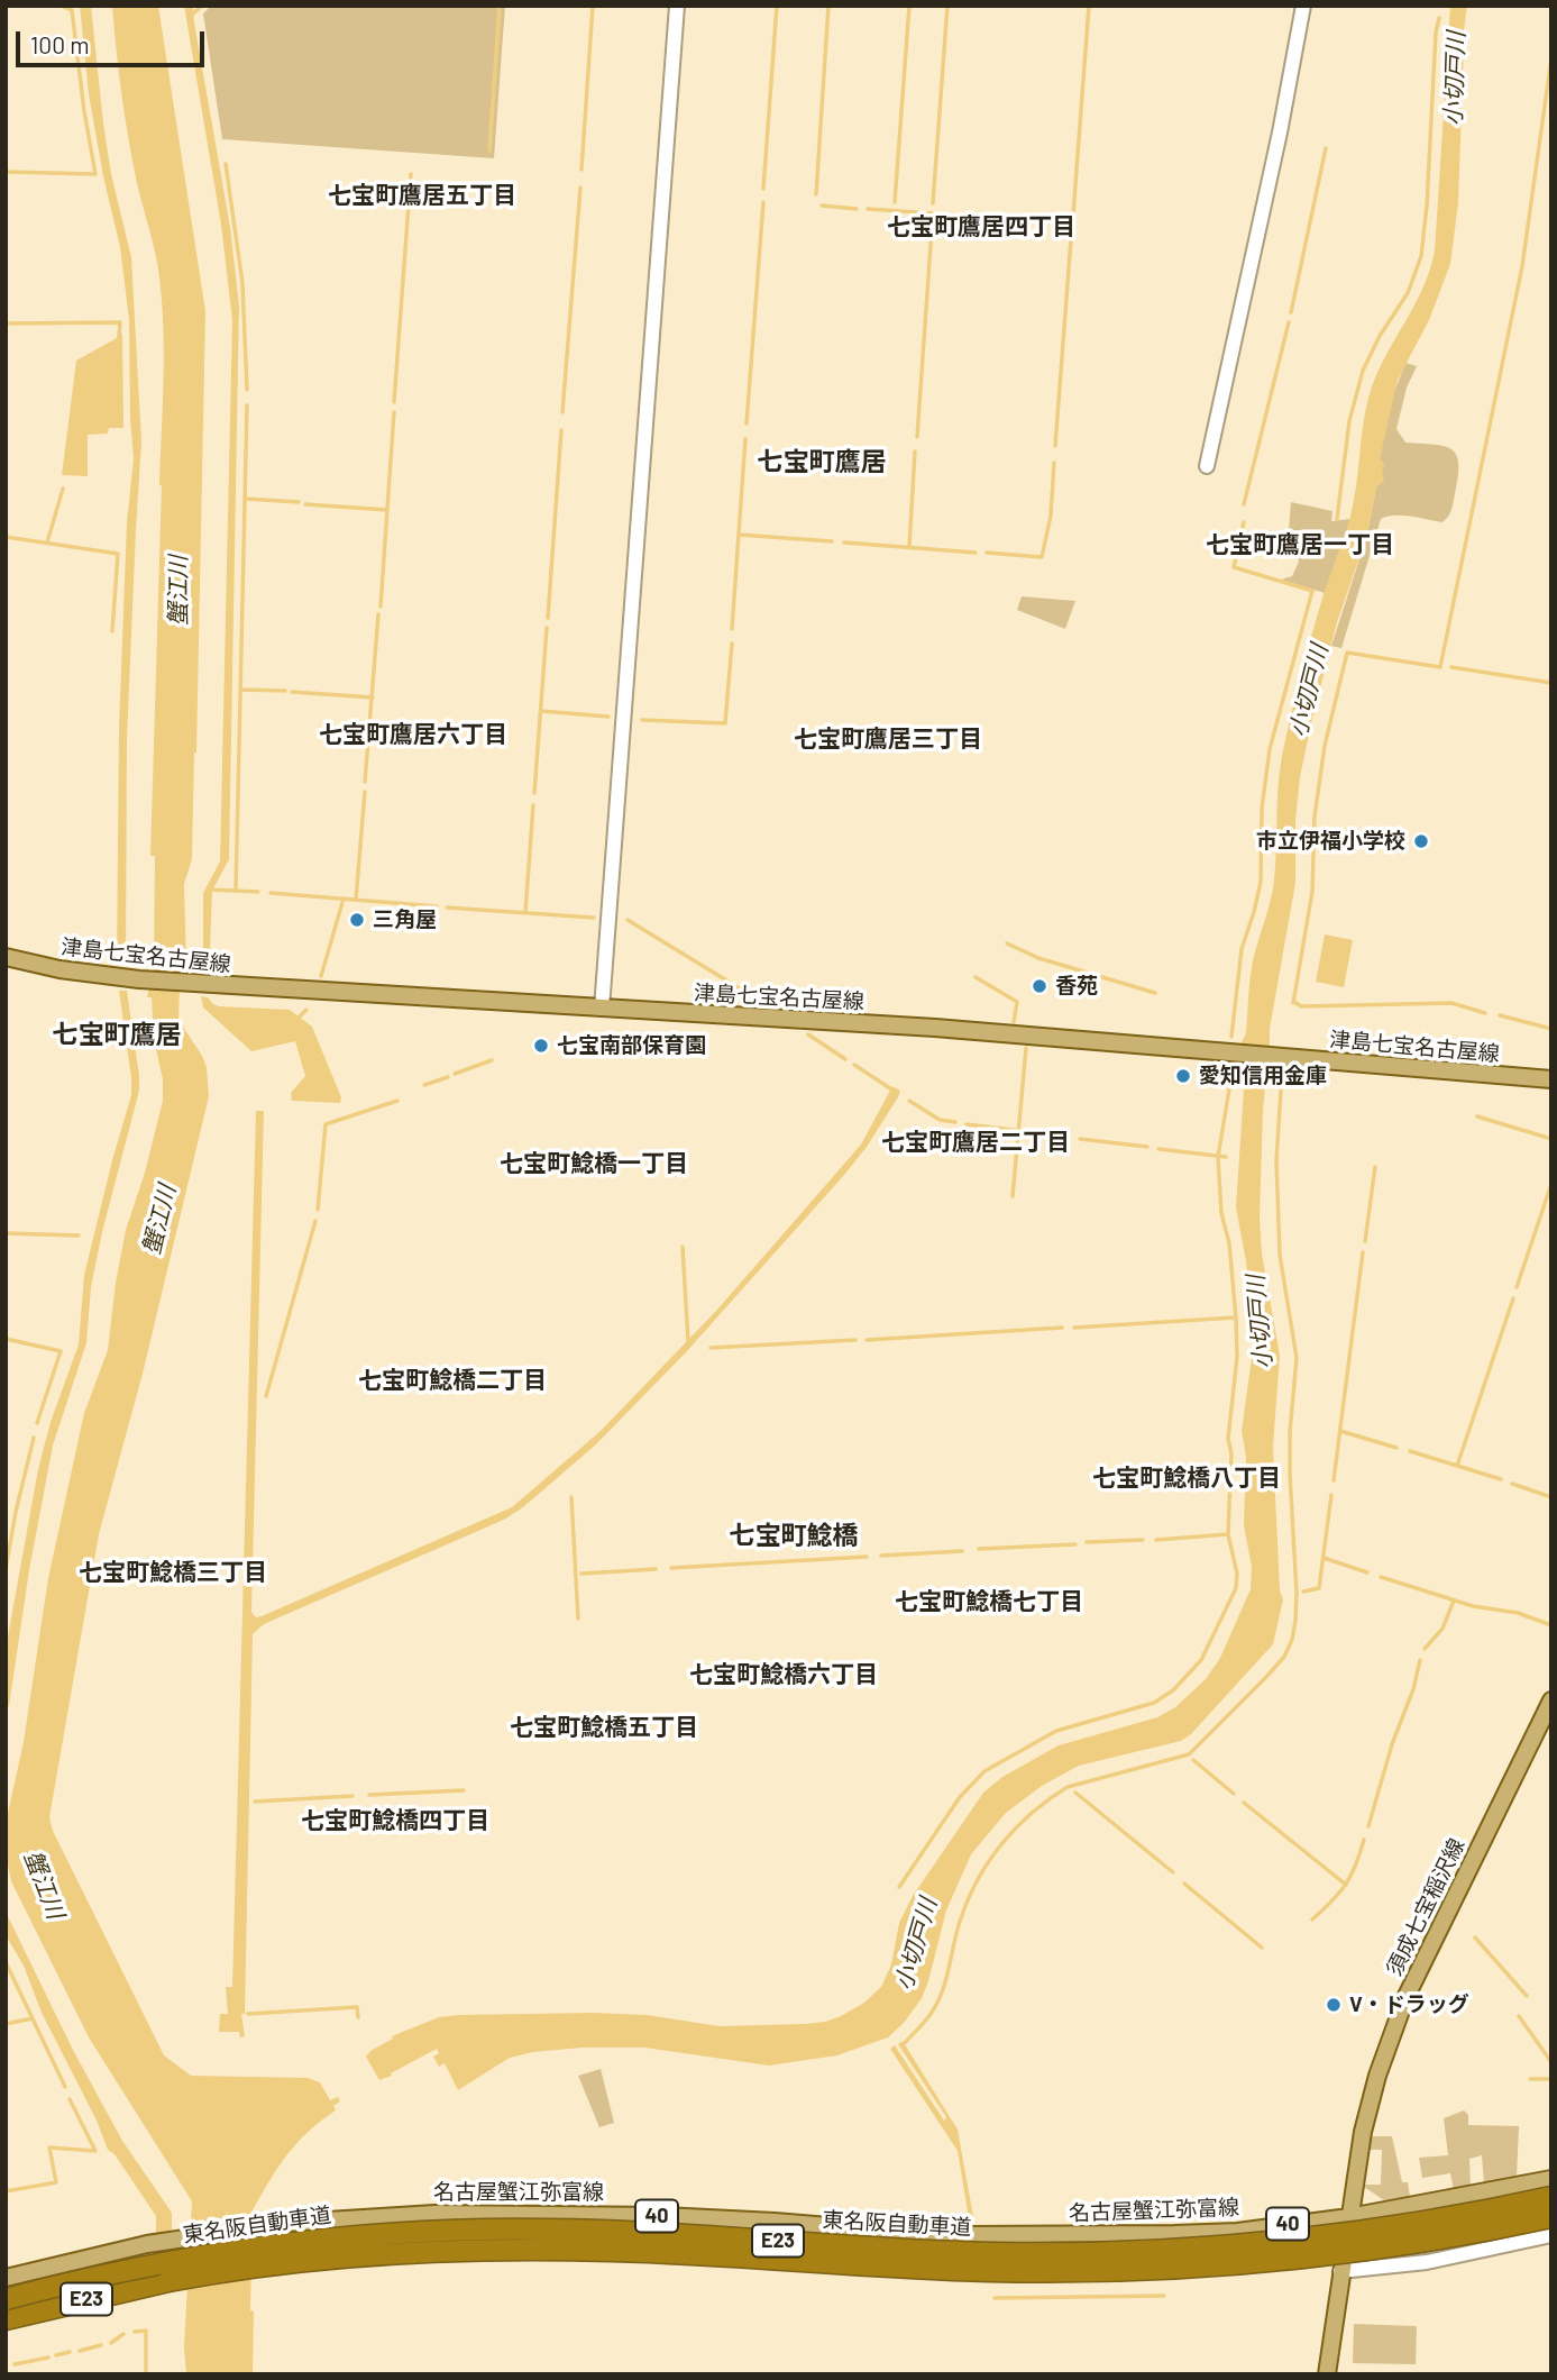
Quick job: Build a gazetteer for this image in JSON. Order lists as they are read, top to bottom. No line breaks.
{"streets":{"highway":["東名阪自動車道","E23"],"main road":["津島七宝名古屋線","須成七宝稲沢線","名古屋蟹江弥富線","40"]},"crossings":[["須成七宝稲沢線","名古屋蟹江弥富線"]],"districts":["七宝町鷹居五丁目","七宝町鷹居四丁目","七宝町鷹居","七宝町鷹居一丁目","七宝町鷹居六丁目","七宝町鷹居三丁目","七宝町鷹居","七宝町鷹居二丁目","七宝町鯰橋一丁目","七宝町鯰橋二丁目","七宝町鯰橋八丁目","七宝町鯰橋","七宝町鯰橋三丁目","七宝町鯰橋七丁目","七宝町鯰橋六丁目","七宝町鯰橋五丁目","七宝町鯰橋四丁目"],"water":["小切戸川","蟹江川"],"places":["市立伊福小学校","三角屋","香苑","七宝南部保育園","愛知信用金庫","V・ドラッグ"],"scale_bar":"100 m"}
